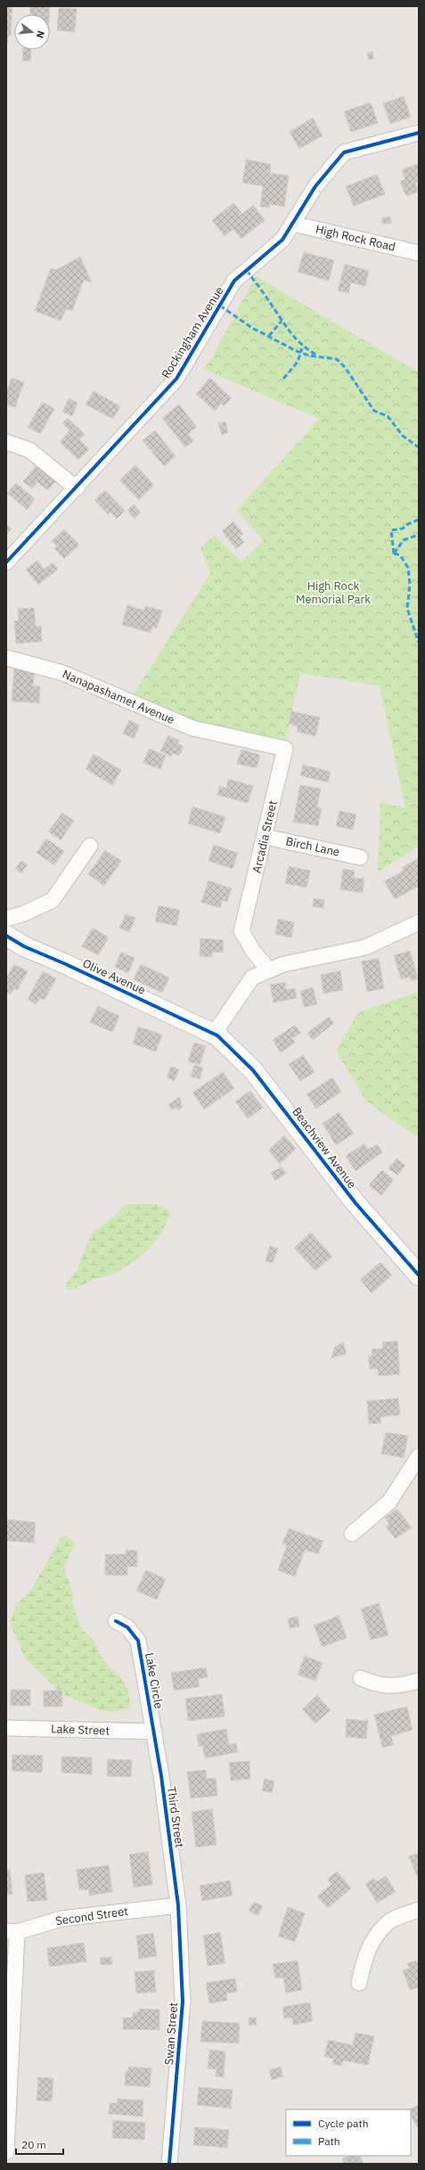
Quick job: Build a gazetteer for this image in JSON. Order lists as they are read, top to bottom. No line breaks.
{"streets":{"street":["High Rock Road","Rockingham Avenue","Nanapashamet Avenue","Arcadia Street","Birch Lane","Olive Avenue","Beachview Avenue","Lake Circle","Lake Street","Third Street","Second Street","Swan Street"]},"crossings":[["High Rock Road","Rockingham Avenue"],["Nanapashamet Avenue","Arcadia Street"],["Arcadia Street","Birch Lane"],["Olive Avenue","Beachview Avenue"],["Lake Circle","Lake Street"],["Lake Circle","Third Street"],["Lake Street","Third Street"],["Third Street","Second Street"],["Third Street","Swan Street"],["Second Street","Swan Street"]],"parks":["High Rock Memorial Park"],"legend":["Cycle path","Path"],"scale_bar":"20 m","north":"right"}
